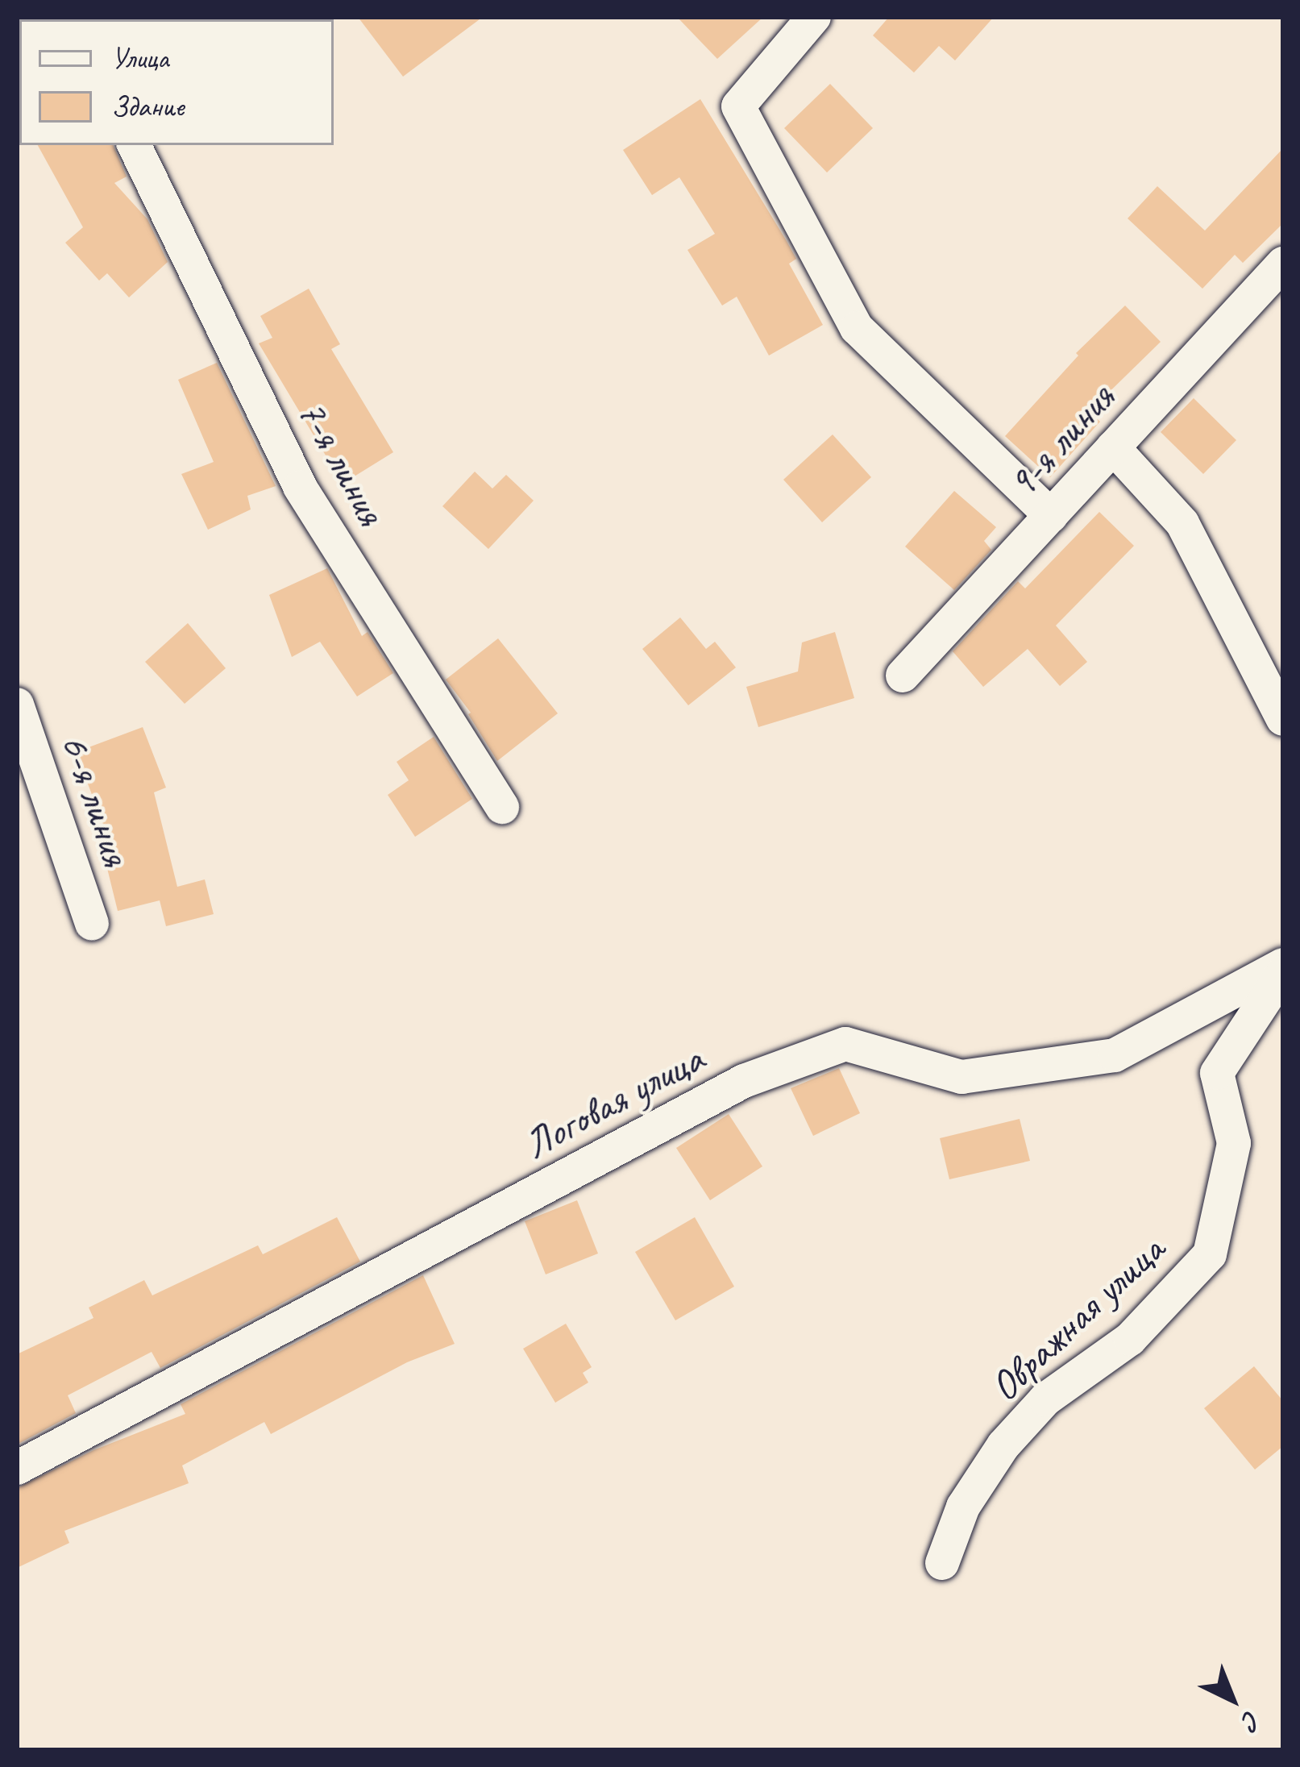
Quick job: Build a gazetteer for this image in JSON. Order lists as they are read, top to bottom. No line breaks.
{"streets":{"street":["9-я линия","7-я линия","6-я линия","Логовая улица","Овражная улица"]},"crossings":[["Логовая улица","Овражная улица"]],"legend":["Улица","Здание"],"north":"bottom right"}
